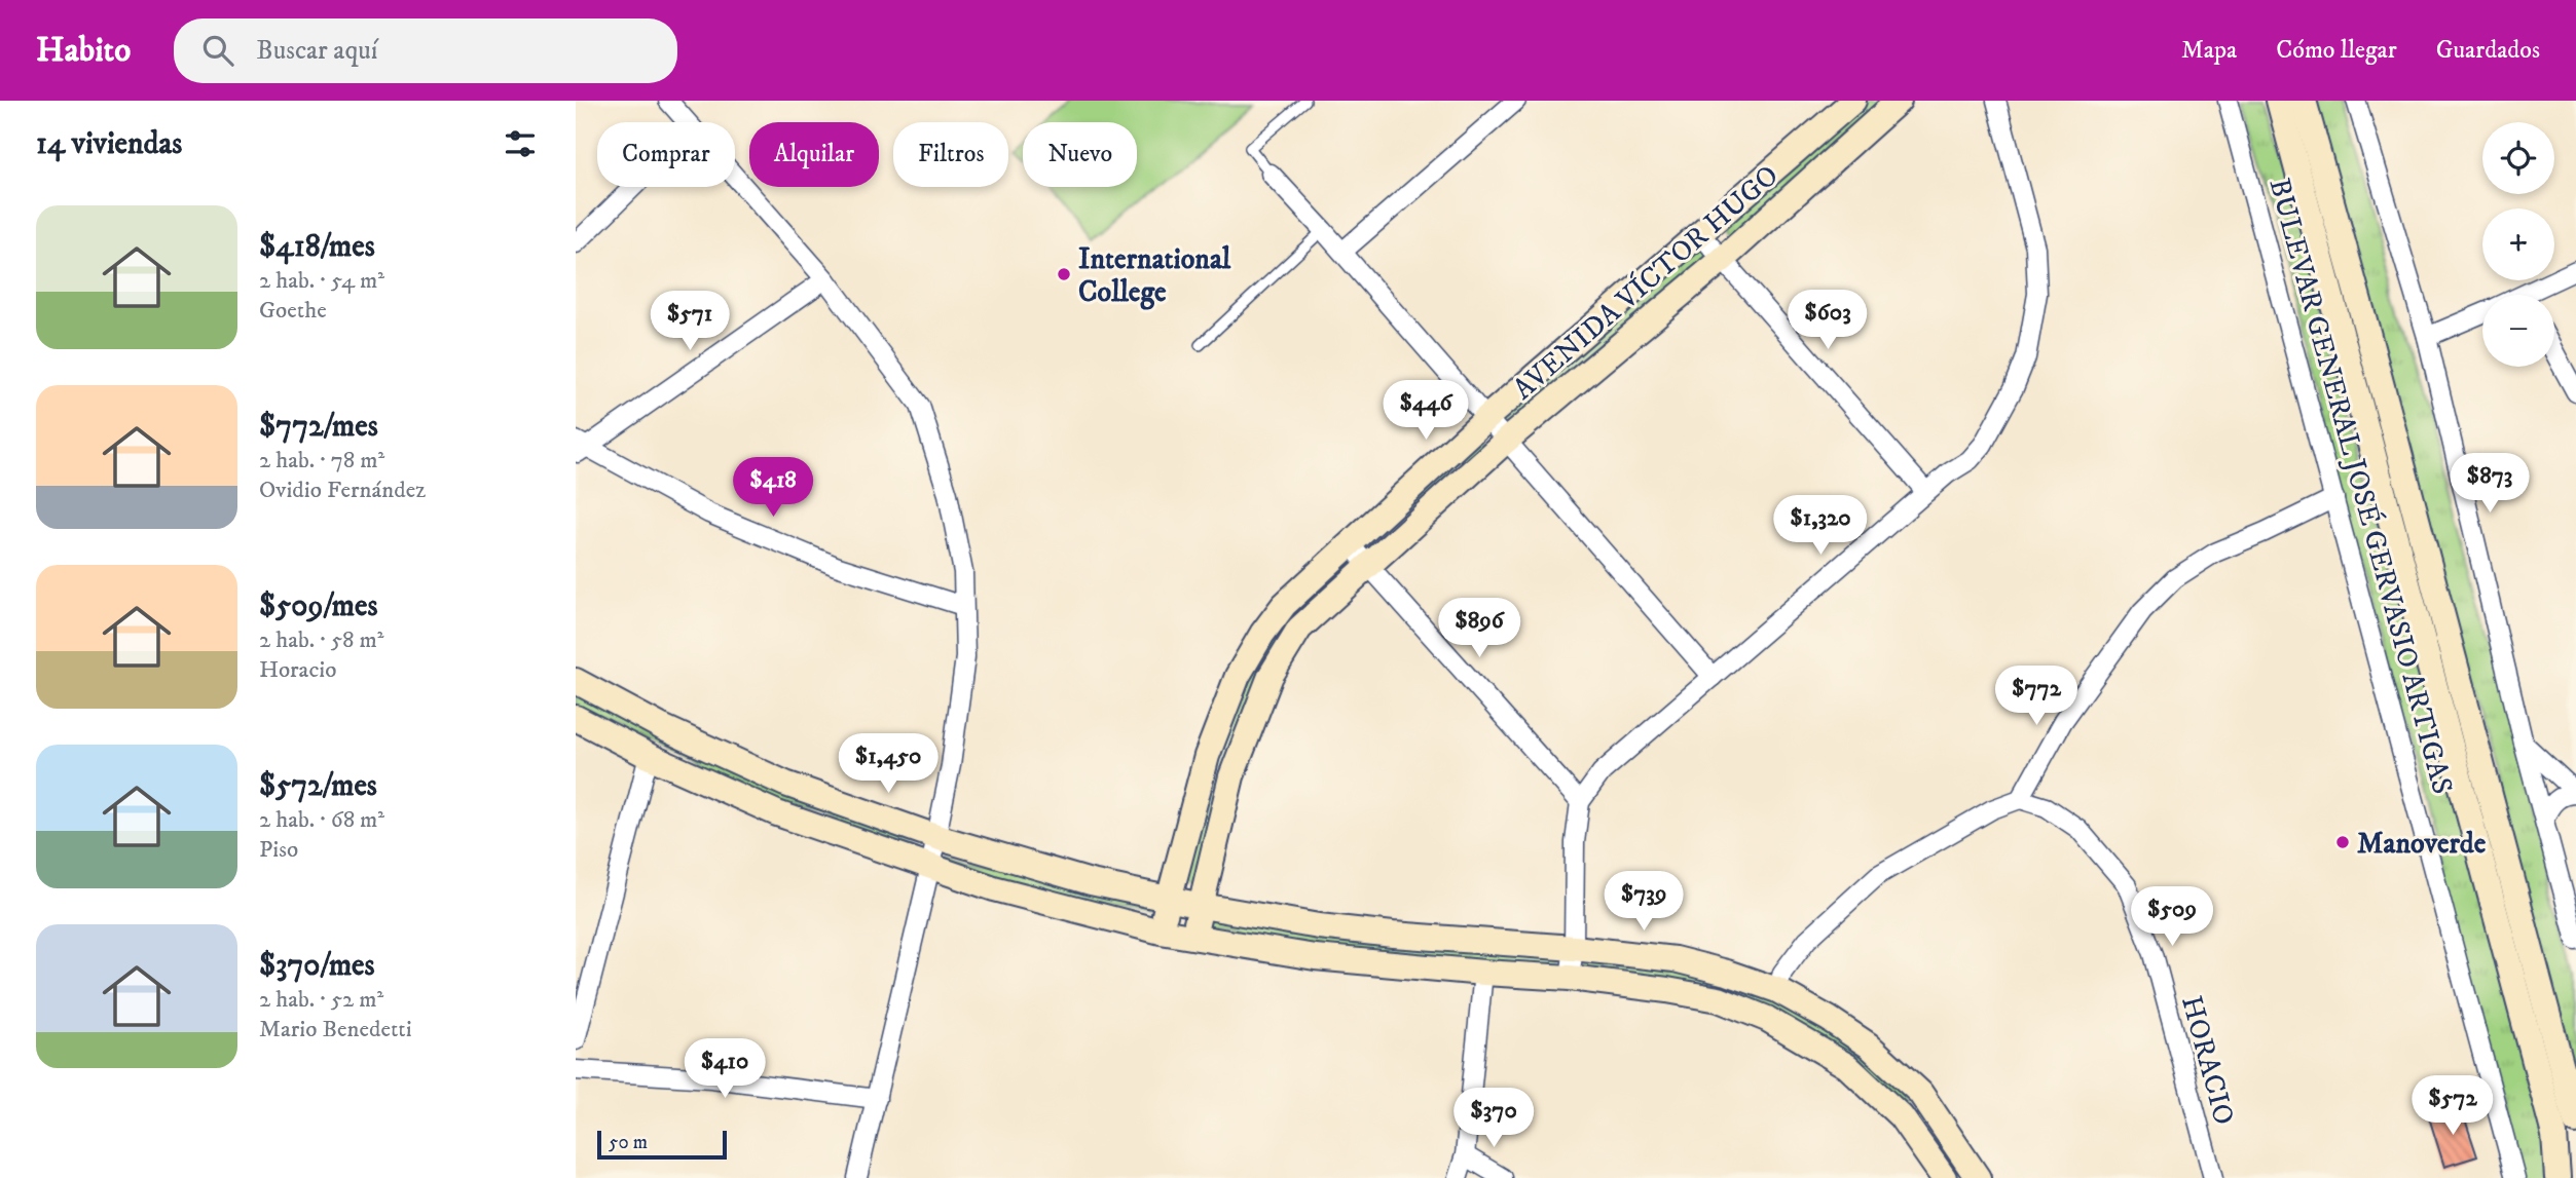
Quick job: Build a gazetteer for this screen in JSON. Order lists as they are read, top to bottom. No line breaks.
{"streets":{"street":["AVENIDA VÍCTOR HUGO","BULEVAR GENERAL JOSÉ GERVASIO ARTIGAS","HORACIO"]},"places":["International College","Manoverde"],"scale_bar":"50 m","page":{"header":"Habito","search":"Buscar aquí","nav":["Mapa","Cómo llegar","Guardados"],"heading":"14 viviendas","map_buttons":["+","−"],"chip":["Comprar","Alquilar","Filtros","Nuevo"],"list":[{"name":"$418/mes","note":"2 hab. · 54 m² · Goethe"},{"name":"$772/mes","note":"2 hab. · 78 m² · Ovidio Fernández"},{"name":"$509/mes","note":"2 hab. · 58 m² · Horacio"},{"name":"$572/mes","note":"2 hab. · 68 m² · Piso"},{"name":"$370/mes","note":"2 hab. · 52 m² · Mario Benedetti"}],"price":["$603","$571","$446","$873","$418","$1,320","$896","$772","$1,450","$739","$509","$410","$572","$370"],"scale":"50 m"}}
